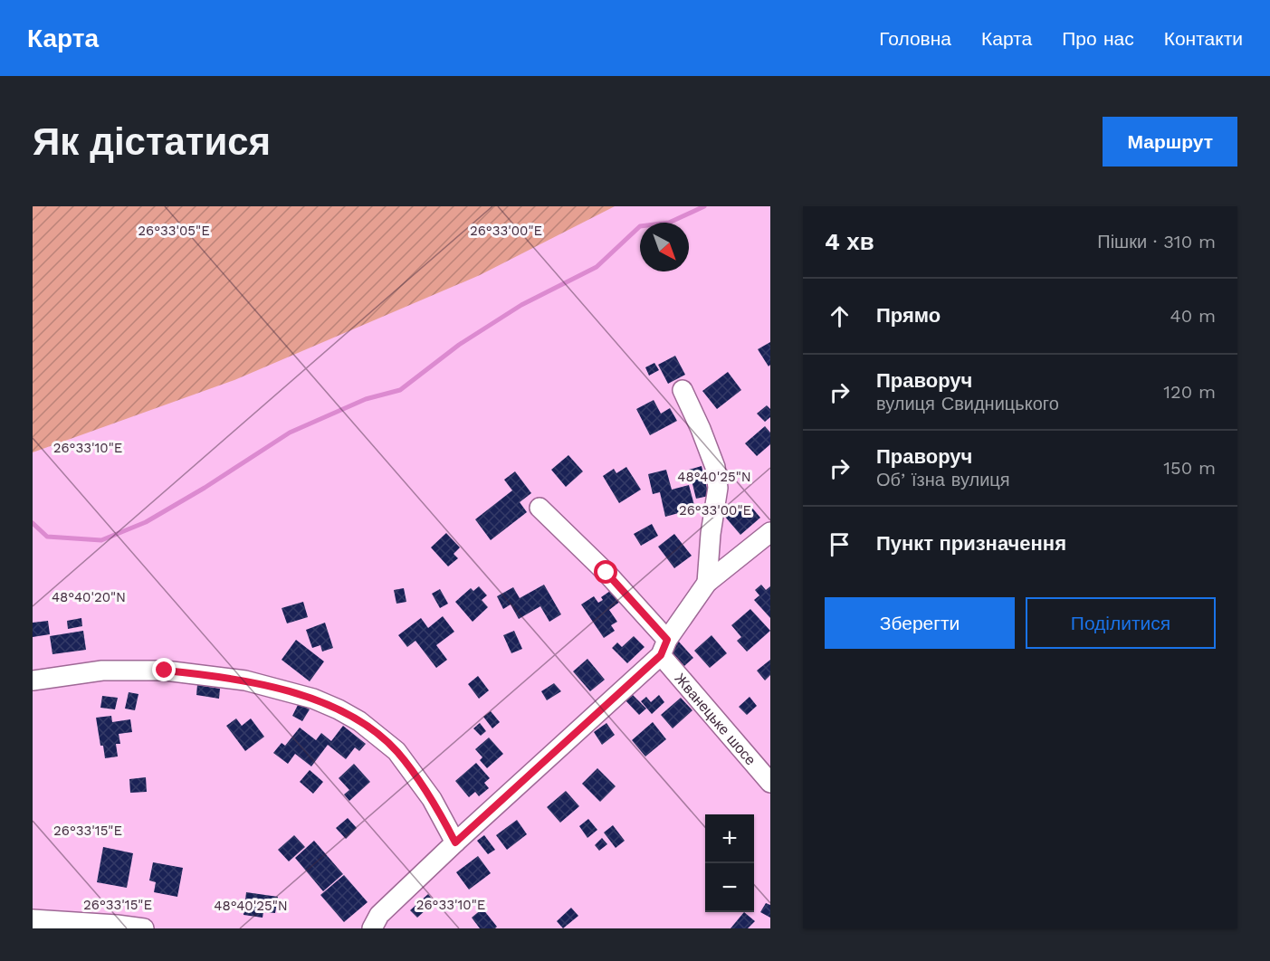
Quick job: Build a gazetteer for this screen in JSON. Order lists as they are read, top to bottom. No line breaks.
{"streets":{"street":["Жванецьке шосе"]},"north":"bottom right","page":{"header":"Карта","nav":["Головна","Карта","Про нас","Контакти"],"buttons":["Маршрут",["Зберегти","Поділитися"]],"title":"Як дістатися","heading":["4 хв","Пішки · 310 m"],"list":[["Прямо","40 m"],["Праворуч","вулиця Свидницького","120 m"],["Праворуч","Обʼїзна вулиця","150 m"],"Пункт призначення"],"map_buttons":["+","−"]},"coordinates":["26°33'05\"E","26°33'00\"E","26°33'10\"E","48°40'25\"N","48°40'20\"N","26°33'15\"E"]}
